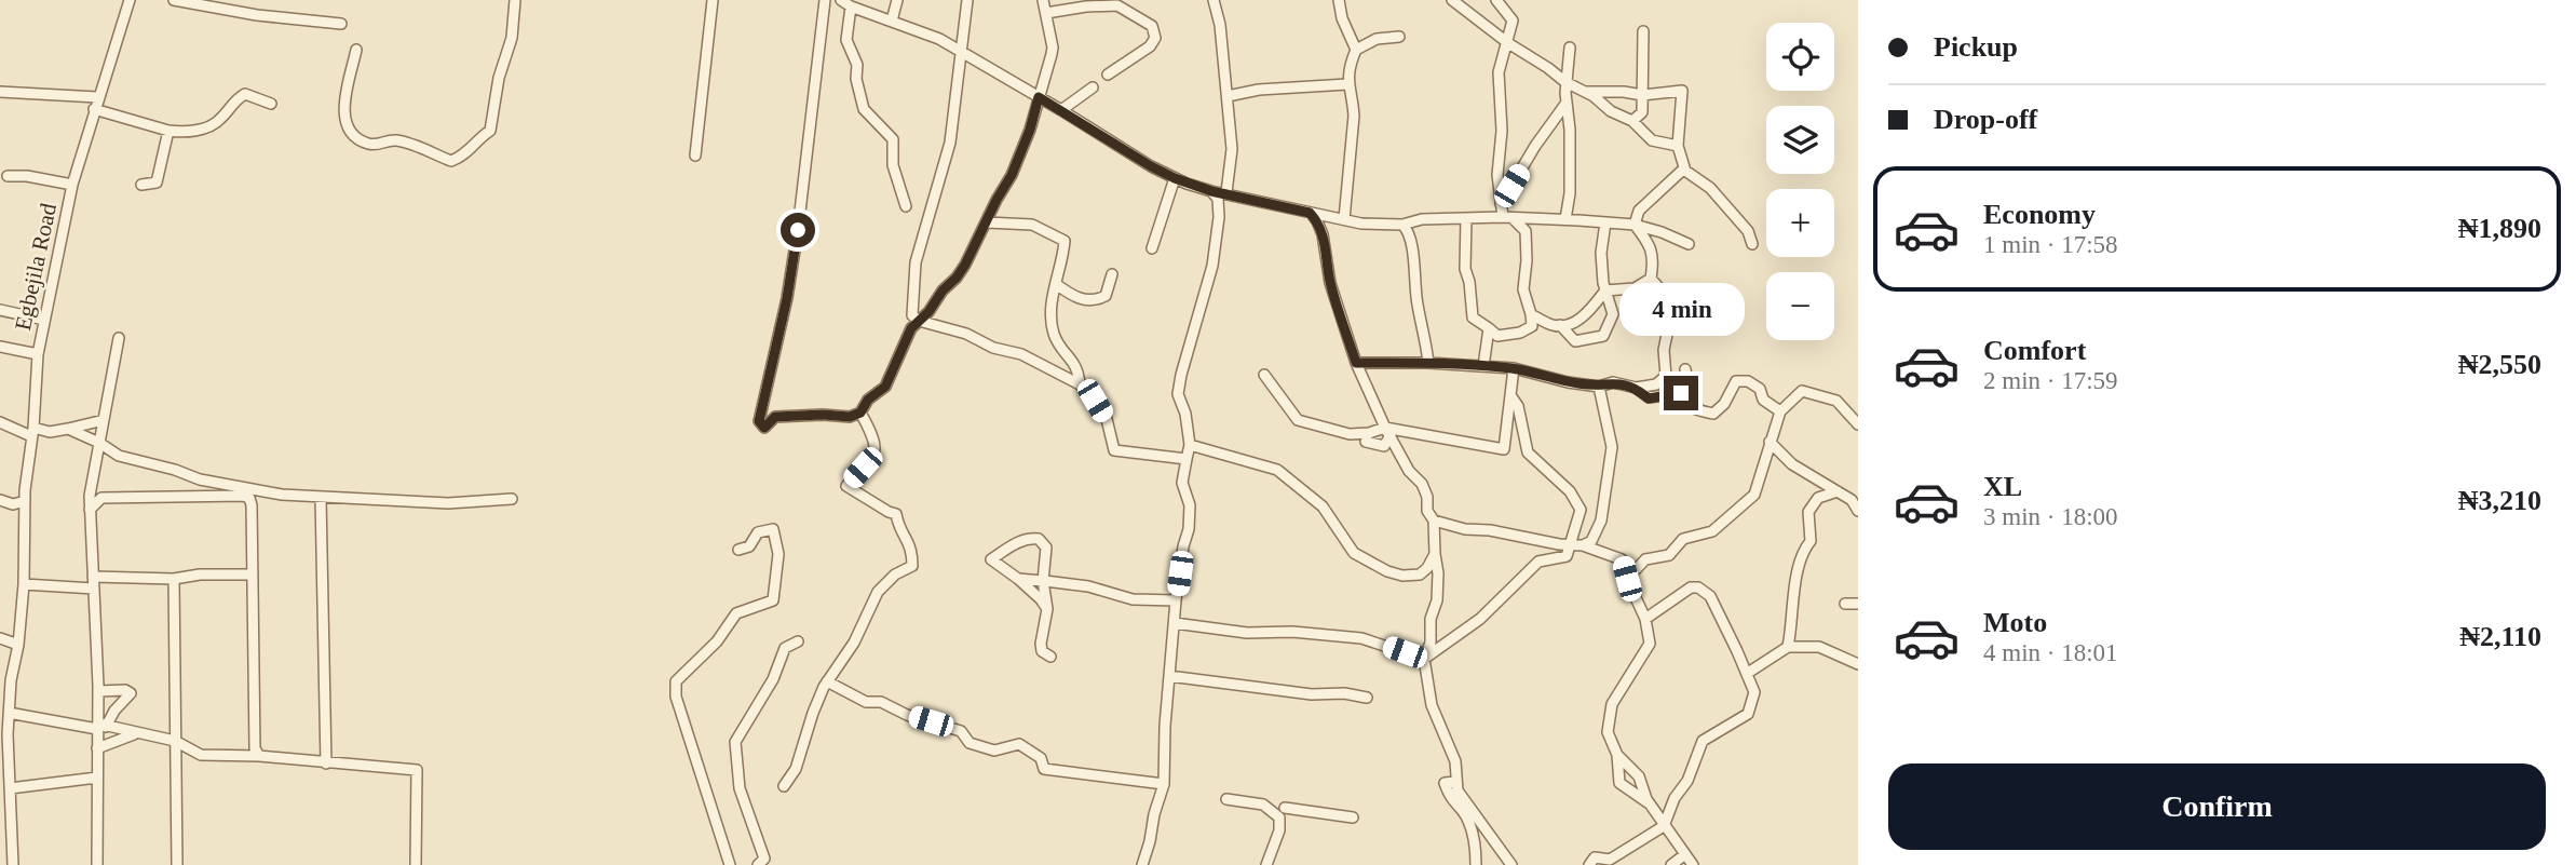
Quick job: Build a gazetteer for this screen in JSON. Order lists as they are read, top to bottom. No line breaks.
{"streets":{"street":["Egbejila Road"]},"page":{"banner":["Pickup","Drop-off"],"map_buttons":["+","−"],"list":[{"name":"Economy","note":"1 min · 17:58","value":"₦1,890"},{"name":"Comfort","note":"2 min · 17:59","value":"₦2,550"},{"name":"XL","note":"3 min · 18:00","value":"₦3,210"},{"name":"Moto","note":"4 min · 18:01","value":"₦2,110"}],"bubble":"4 min","buttons":"Confirm"}}
